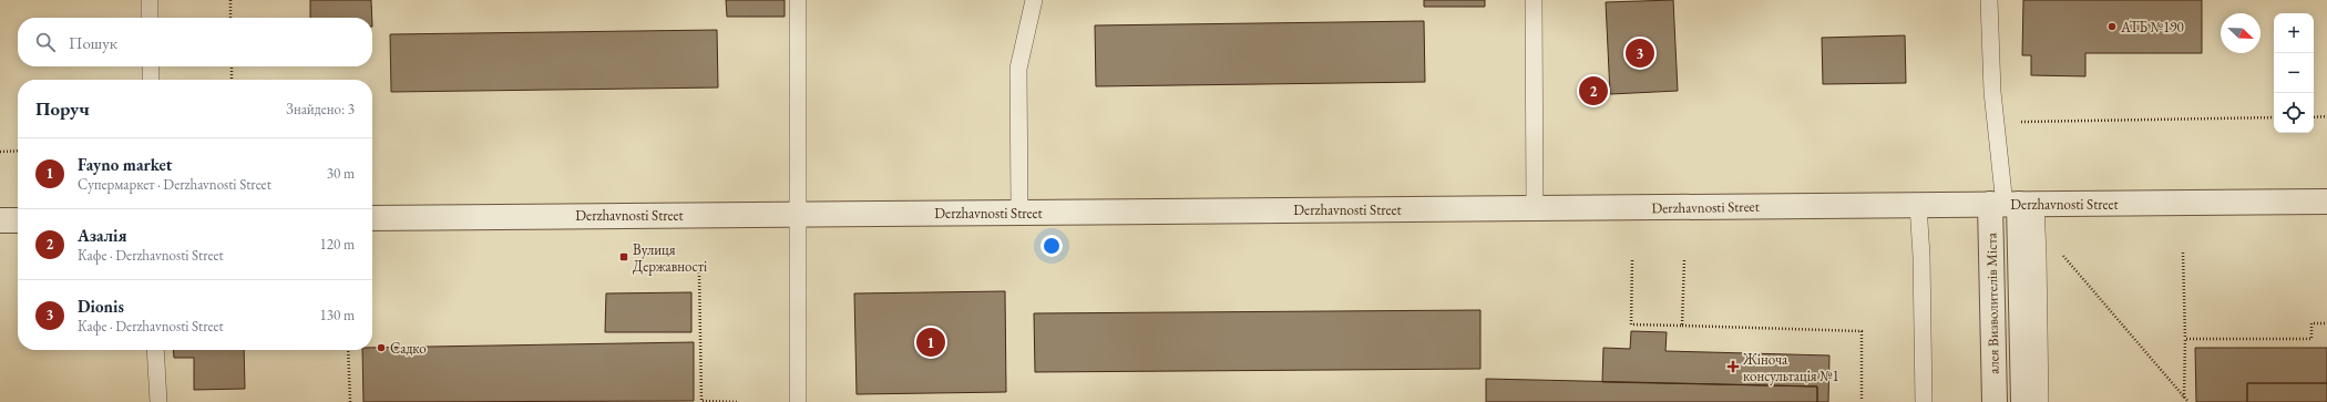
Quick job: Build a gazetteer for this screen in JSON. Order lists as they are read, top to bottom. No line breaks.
{"streets":{"street":["Derzhavnosti Street","алея Визволителів Міста"]},"crossings":[["Derzhavnosti Street","алея Визволителів Міста"]],"places":{"other":["АТБ №190","Садко"],"transit":["Вулиця Державності"],"health":["Жіноча консультація №1"]},"north":"bottom right","page":{"map_buttons":["+","−"],"search":"Пошук","pins":["3","2","1"],"heading":["Поруч","Знайдено: 3"],"list":[{"mark":"1","name":"Fayno market","note":"Супермаркет · Derzhavnosti Street","value":"30 m"},{"mark":"2","name":"Азалія","note":"Кафе · Derzhavnosti Street","value":"120 m"},{"mark":"3","name":"Dionis","note":"Кафе · Derzhavnosti Street","value":"130 m"}]}}
